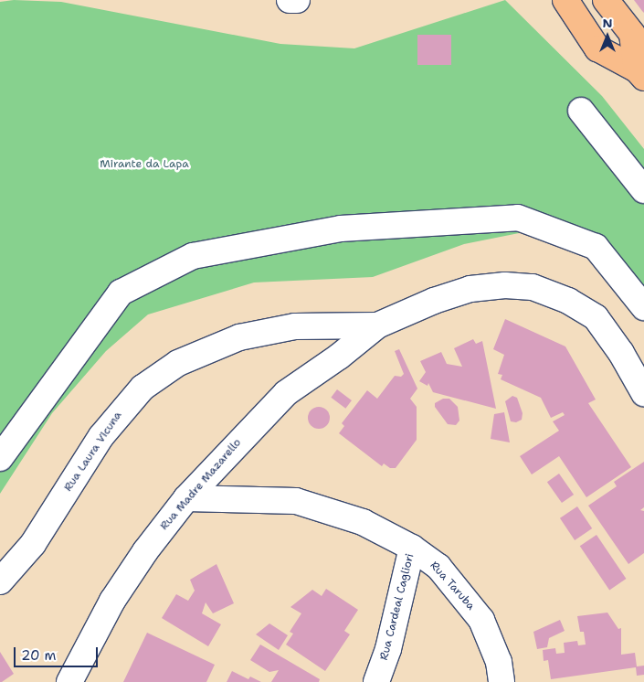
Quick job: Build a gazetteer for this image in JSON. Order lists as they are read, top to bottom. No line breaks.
{"streets":{"street":["Rua Laura Vicuna","Rua Madre Mazarello","Rua Taruba","Rua Cardeal Cagliori"]},"crossings":[["Rua Laura Vicuna","Rua Madre Mazarello"],["Rua Madre Mazarello","Rua Cardeal Cagliori"],["Rua Taruba","Rua Cardeal Cagliori"]],"parks":["Mirante da Lapa"],"scale_bar":"20 m","north":"top"}
